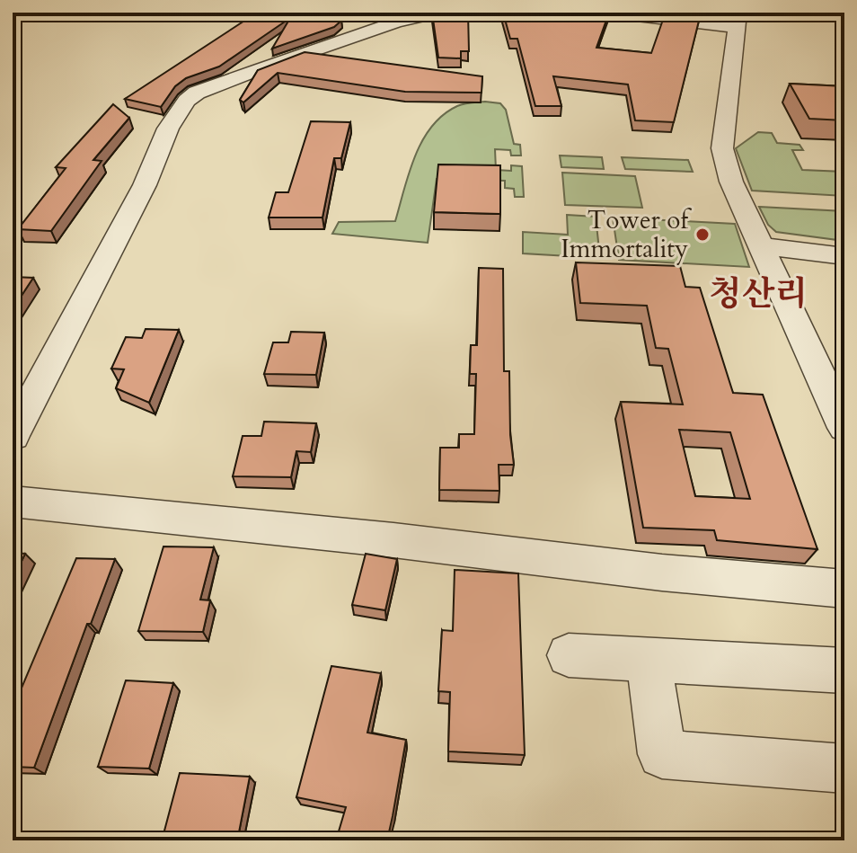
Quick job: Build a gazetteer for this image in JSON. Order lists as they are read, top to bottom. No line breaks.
{"districts":["청산리"],"places":["Tower of Immortality"]}
